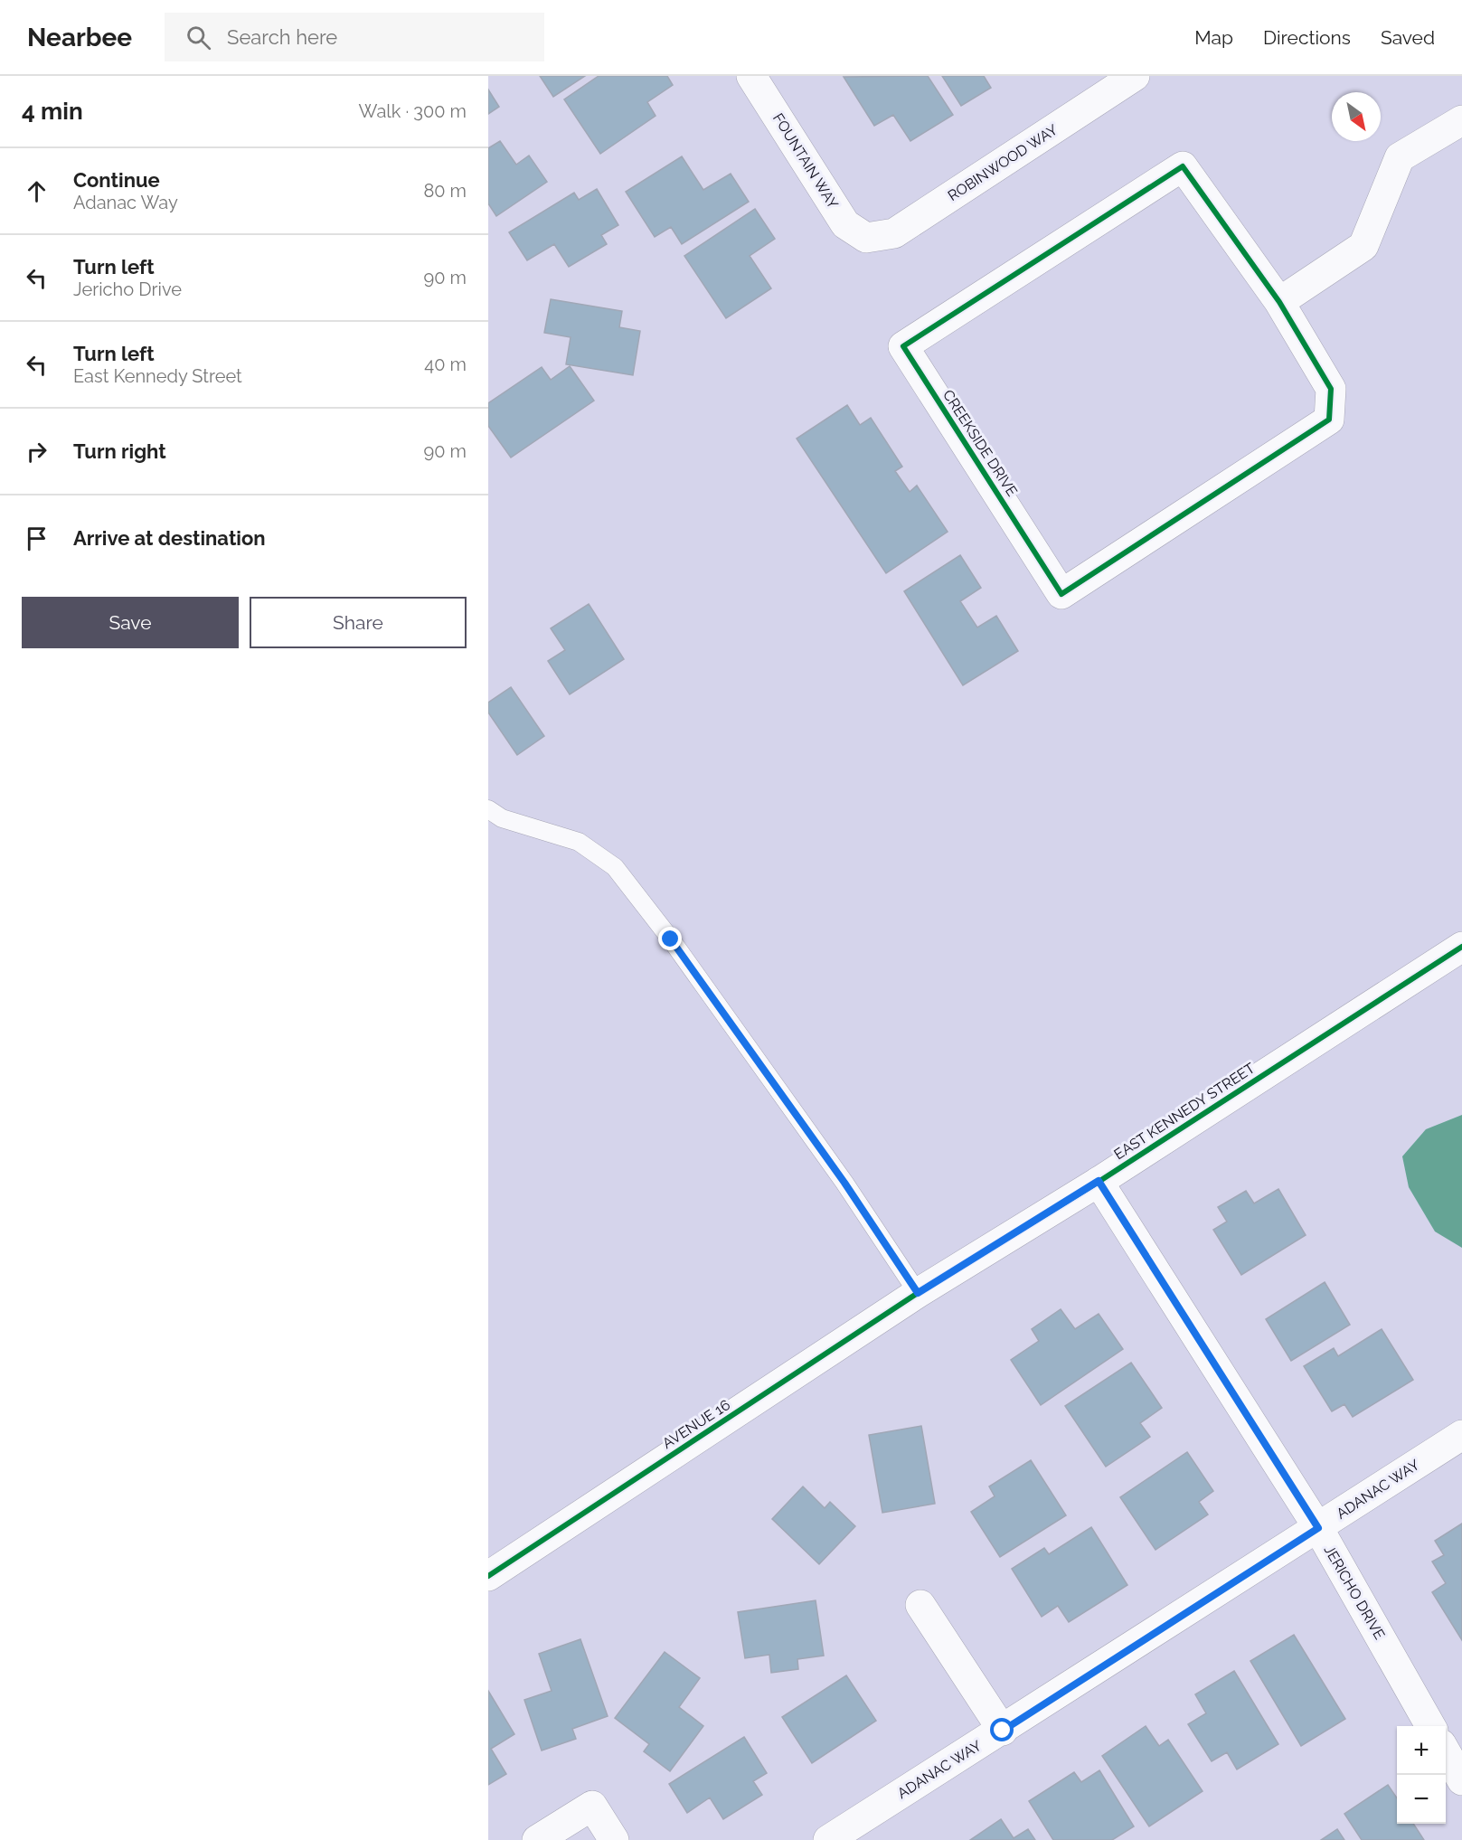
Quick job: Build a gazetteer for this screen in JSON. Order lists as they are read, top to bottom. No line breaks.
{"streets":{"street":["FOUNTAIN WAY","ROBINWOOD WAY","CREEKSIDE DRIVE","EAST KENNEDY STREET","AVENUE 16","ADANAC WAY","JERICHO DRIVE"]},"crossings":[["FOUNTAIN WAY","ROBINWOOD WAY"],["EAST KENNEDY STREET","AVENUE 16"],["EAST KENNEDY STREET","JERICHO DRIVE"],["ADANAC WAY","JERICHO DRIVE"]],"north":"bottom right","page":{"header":"Nearbee","search":"Search here","nav":["Map","Directions","Saved"],"heading":["4 min","Walk · 300 m"],"list":[["Continue","Adanac Way","80 m"],["Turn left","Jericho Drive","90 m"],["Turn left","East Kennedy Street","40 m"],["Turn right","90 m"],"Arrive at destination"],"buttons":["Save","Share"],"map_buttons":["+","−"]}}
